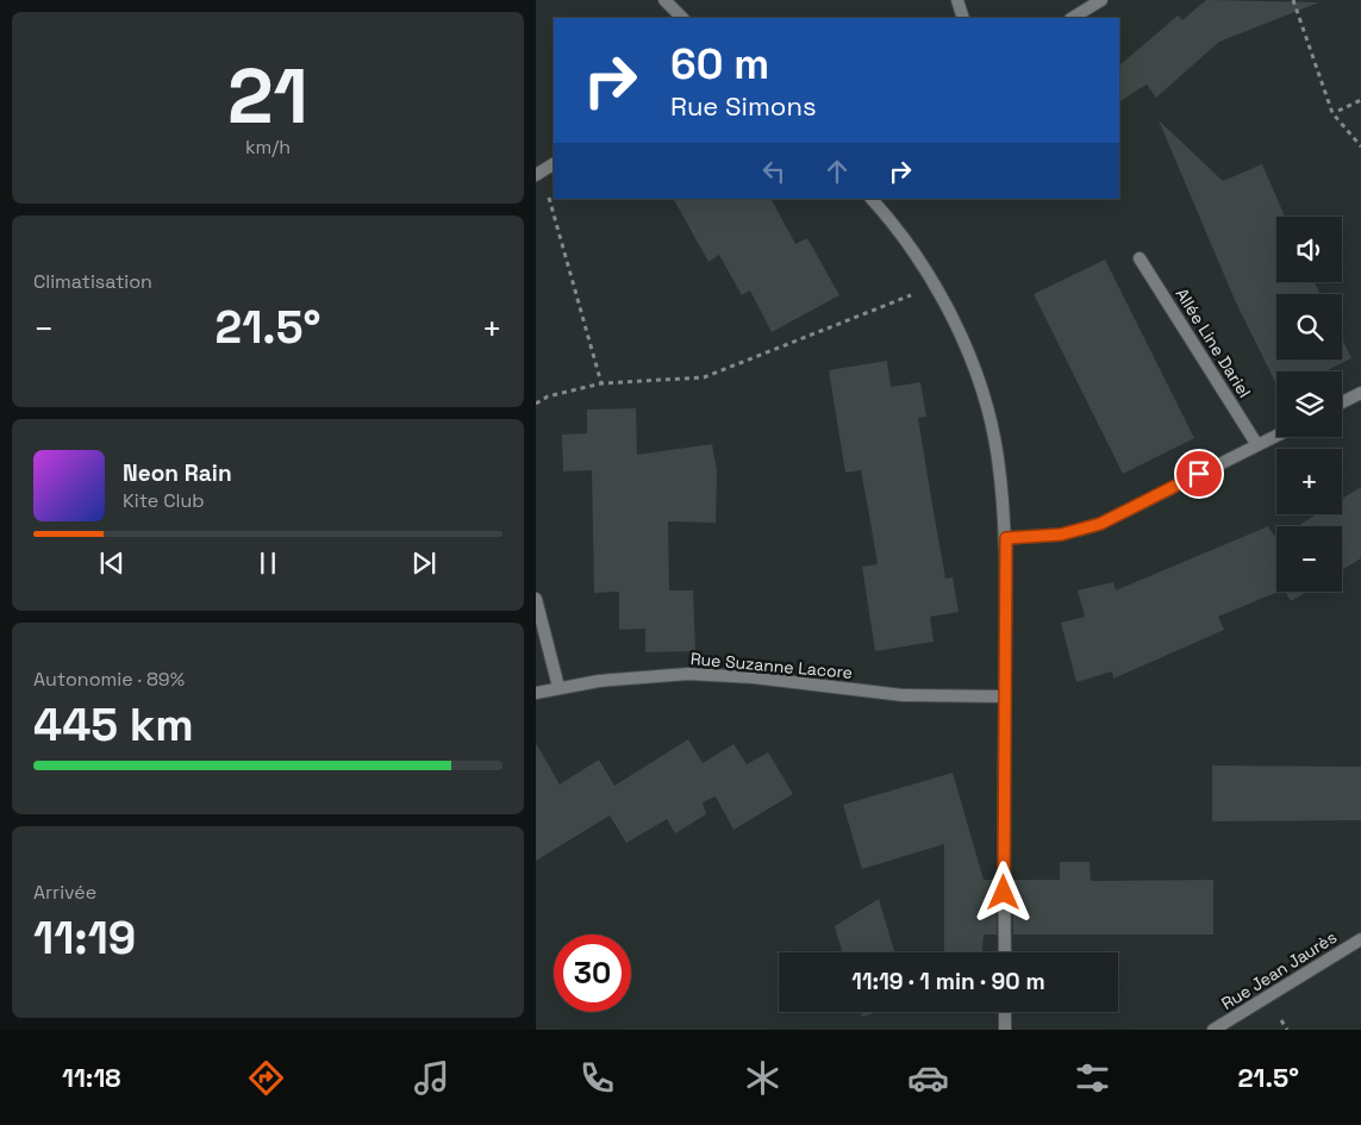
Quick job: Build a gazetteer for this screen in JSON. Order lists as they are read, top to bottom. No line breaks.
{"streets":{"street":["Allée Line Dariel","Rue Suzanne Lacore","Rue Jean Jaurès"]},"page":{"tile":[["21","km/h"],"Climatisation",["Autonomie · 89%","445 km"],["Arrivée","11:19"]],"turn":["60 m","Rue Simons"],"map_buttons":["+","−"],"heat":["−","21.5°","+"],"song":["Neon Rain","Kite Club"],"limit":"30","trip":"11:19 · 1 min · 90 m","tabs":["11:18","21.5°"]}}
